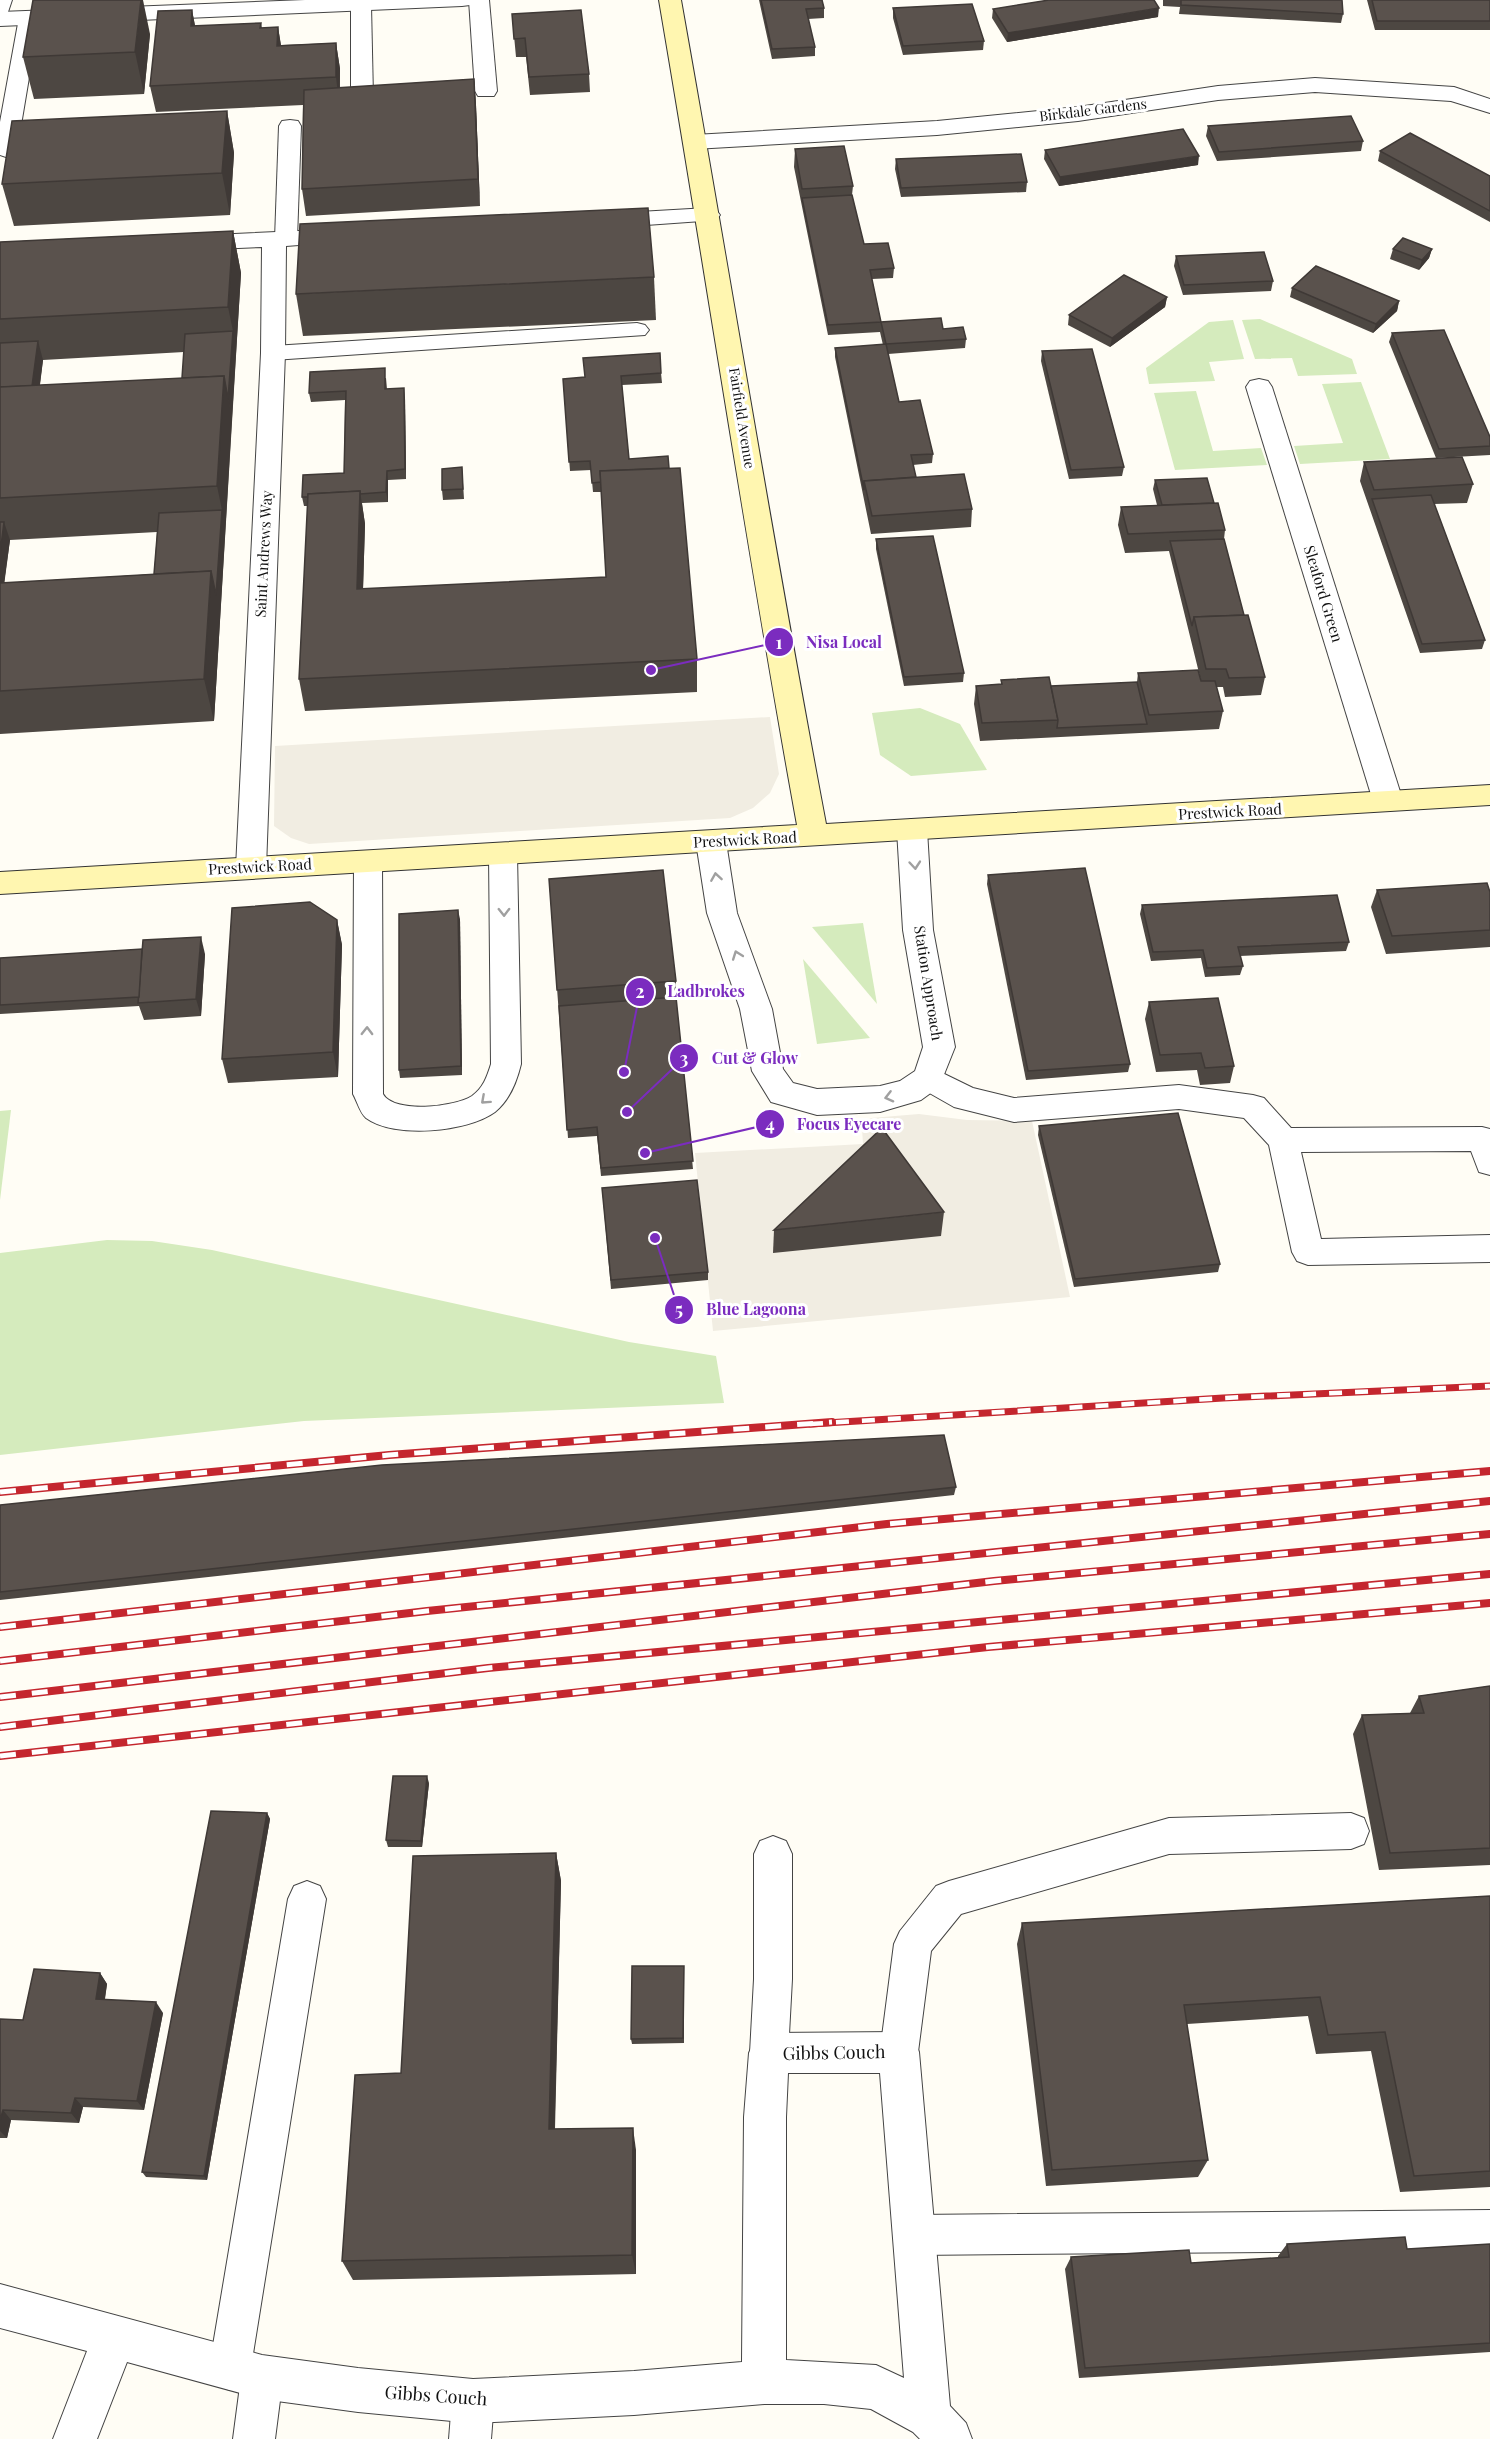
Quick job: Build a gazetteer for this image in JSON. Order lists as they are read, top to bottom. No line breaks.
{"streets":{"street":["Birkdale Gardens","Fairfield Avenue","Saint Andrews Way","Sleaford Green","Prestwick Road","Station Approach","Gibbs Couch"]},"crossings":[["Birkdale Gardens","Fairfield Avenue"],["Fairfield Avenue","Prestwick Road"],["Saint Andrews Way","Prestwick Road"],["Sleaford Green","Prestwick Road"],["Prestwick Road","Station Approach"]],"one_way":["Station Approach"],"places":["Nisa Local","Ladbrokes","Cut & Glow","Focus Eyecare","Blue Lagoona"]}
